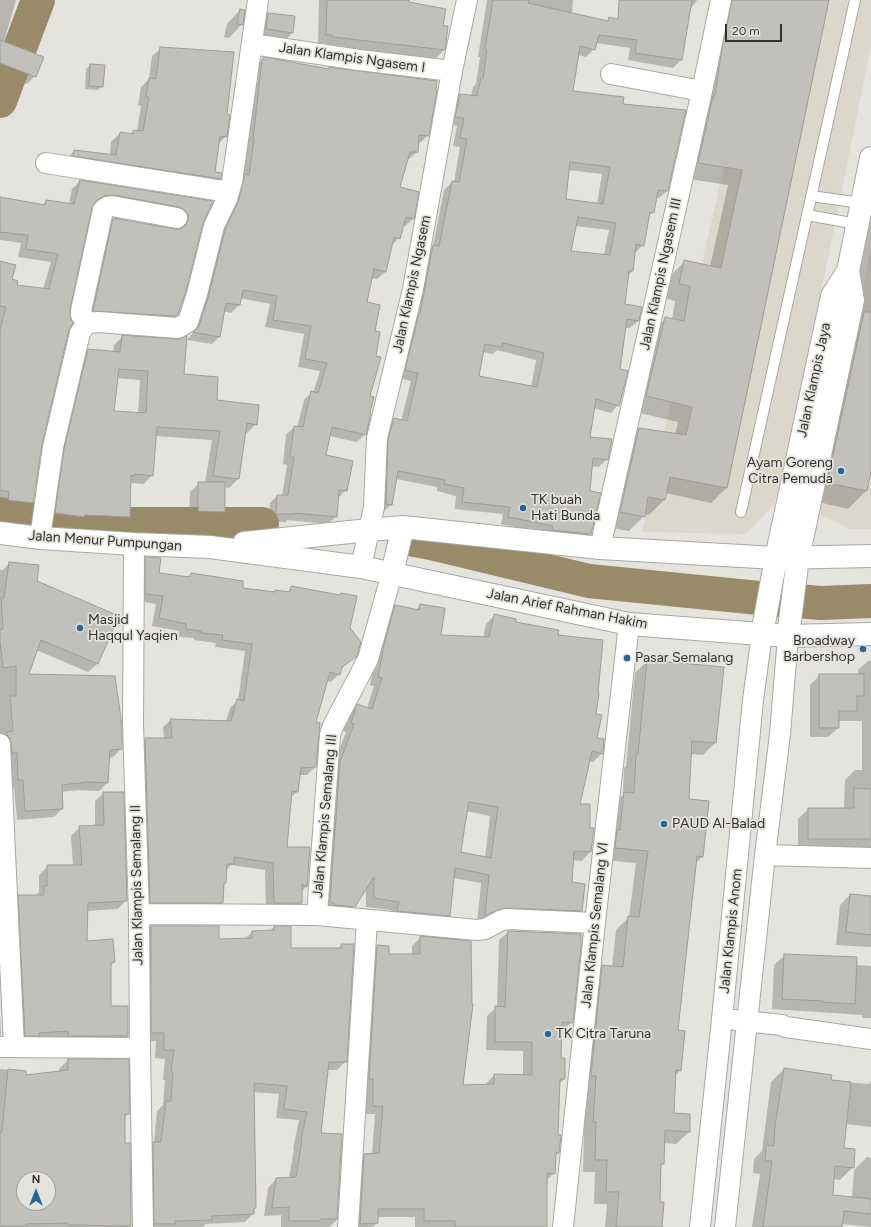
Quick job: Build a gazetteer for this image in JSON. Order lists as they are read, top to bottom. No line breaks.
{"streets":{"street":["Jalan Klampis Ngasem I","Jalan Klampis Ngasem III","Jalan Klampis Ngasem","Jalan Klampis Jaya","Jalan Menur Pumpungan","Jalan Arief Rahman Hakim","Jalan Klampis Semalang III","Jalan Klampis Semalang II","Jalan Klampis Semalang VI","Jalan Klampis Anom"]},"crossings":[["Jalan Klampis Ngasem I","Jalan Klampis Ngasem"],["Jalan Klampis Ngasem","Jalan Menur Pumpungan"],["Jalan Klampis Ngasem","Jalan Arief Rahman Hakim"],["Jalan Klampis Jaya","Jalan Arief Rahman Hakim"],["Jalan Klampis Jaya","Jalan Klampis Anom"],["Jalan Menur Pumpungan","Jalan Arief Rahman Hakim"],["Jalan Menur Pumpungan","Jalan Klampis Semalang II"],["Jalan Arief Rahman Hakim","Jalan Klampis Semalang III"],["Jalan Arief Rahman Hakim","Jalan Klampis Semalang VI"],["Jalan Arief Rahman Hakim","Jalan Klampis Anom"],["Jalan Klampis Semalang III","Jalan Klampis Semalang II"]],"places":["Ayam Goreng Citra Pemuda","TK buah Hati Bunda","Masjid Haqqul Yaqien","Broadway Barbershop","Pasar Semalang","PAUD Al-Balad","TK Citra Taruna"],"scale_bar":"20 m","north":"top"}
